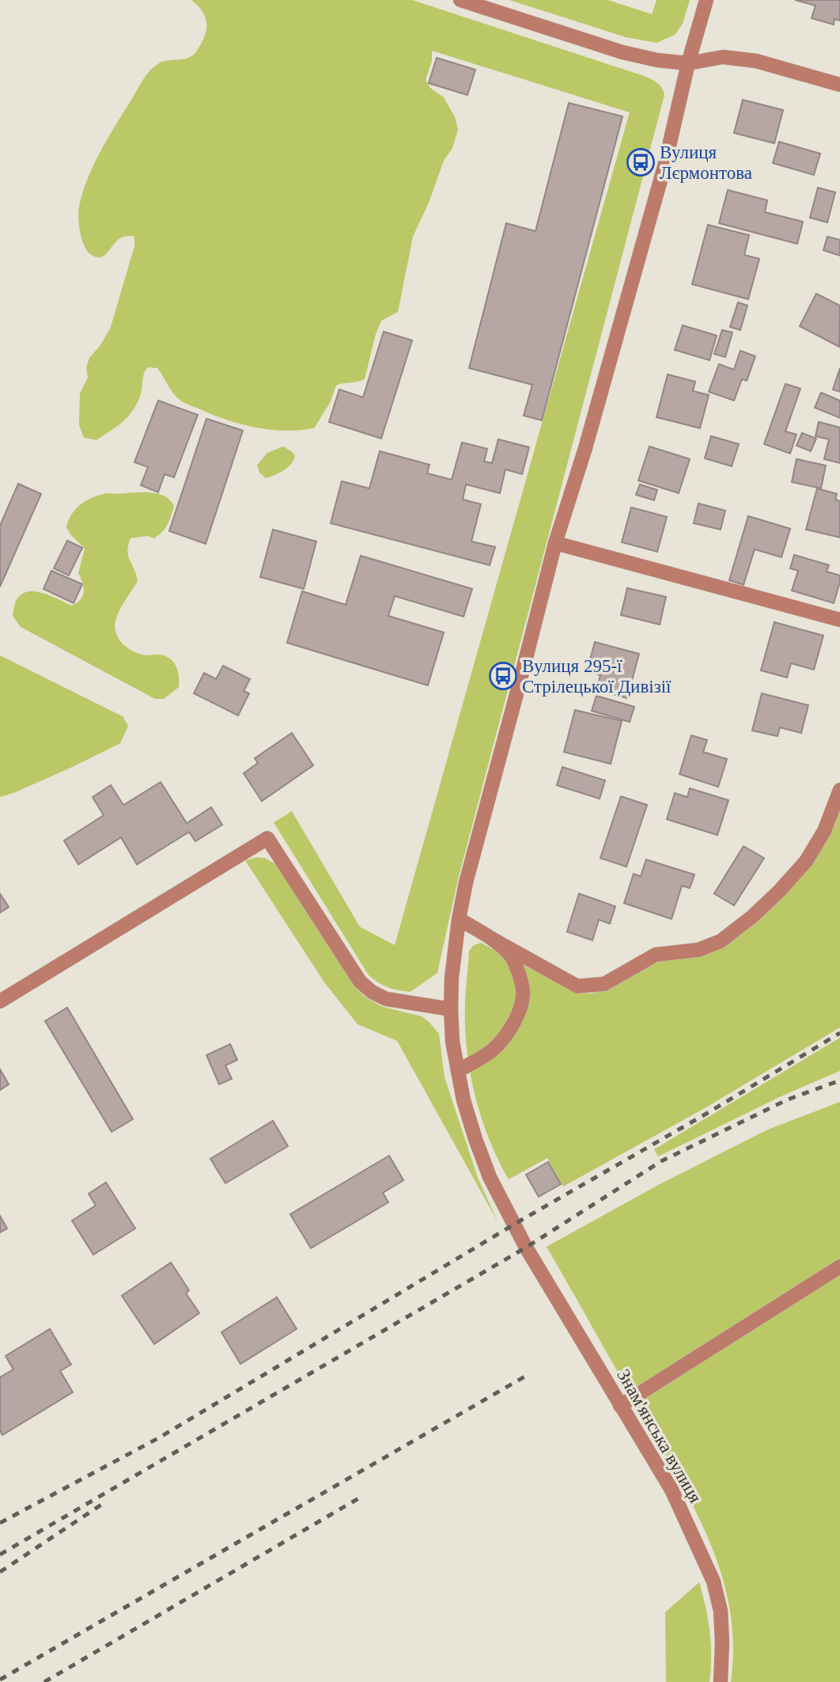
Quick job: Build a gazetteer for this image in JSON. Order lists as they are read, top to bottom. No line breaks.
{"streets":{"street":["Знам'янська вулиця"]},"places":{"bus stop":["Вулиця Лєрмонтова","Вулиця 295-ї Стрілецької Дивізії"]}}
